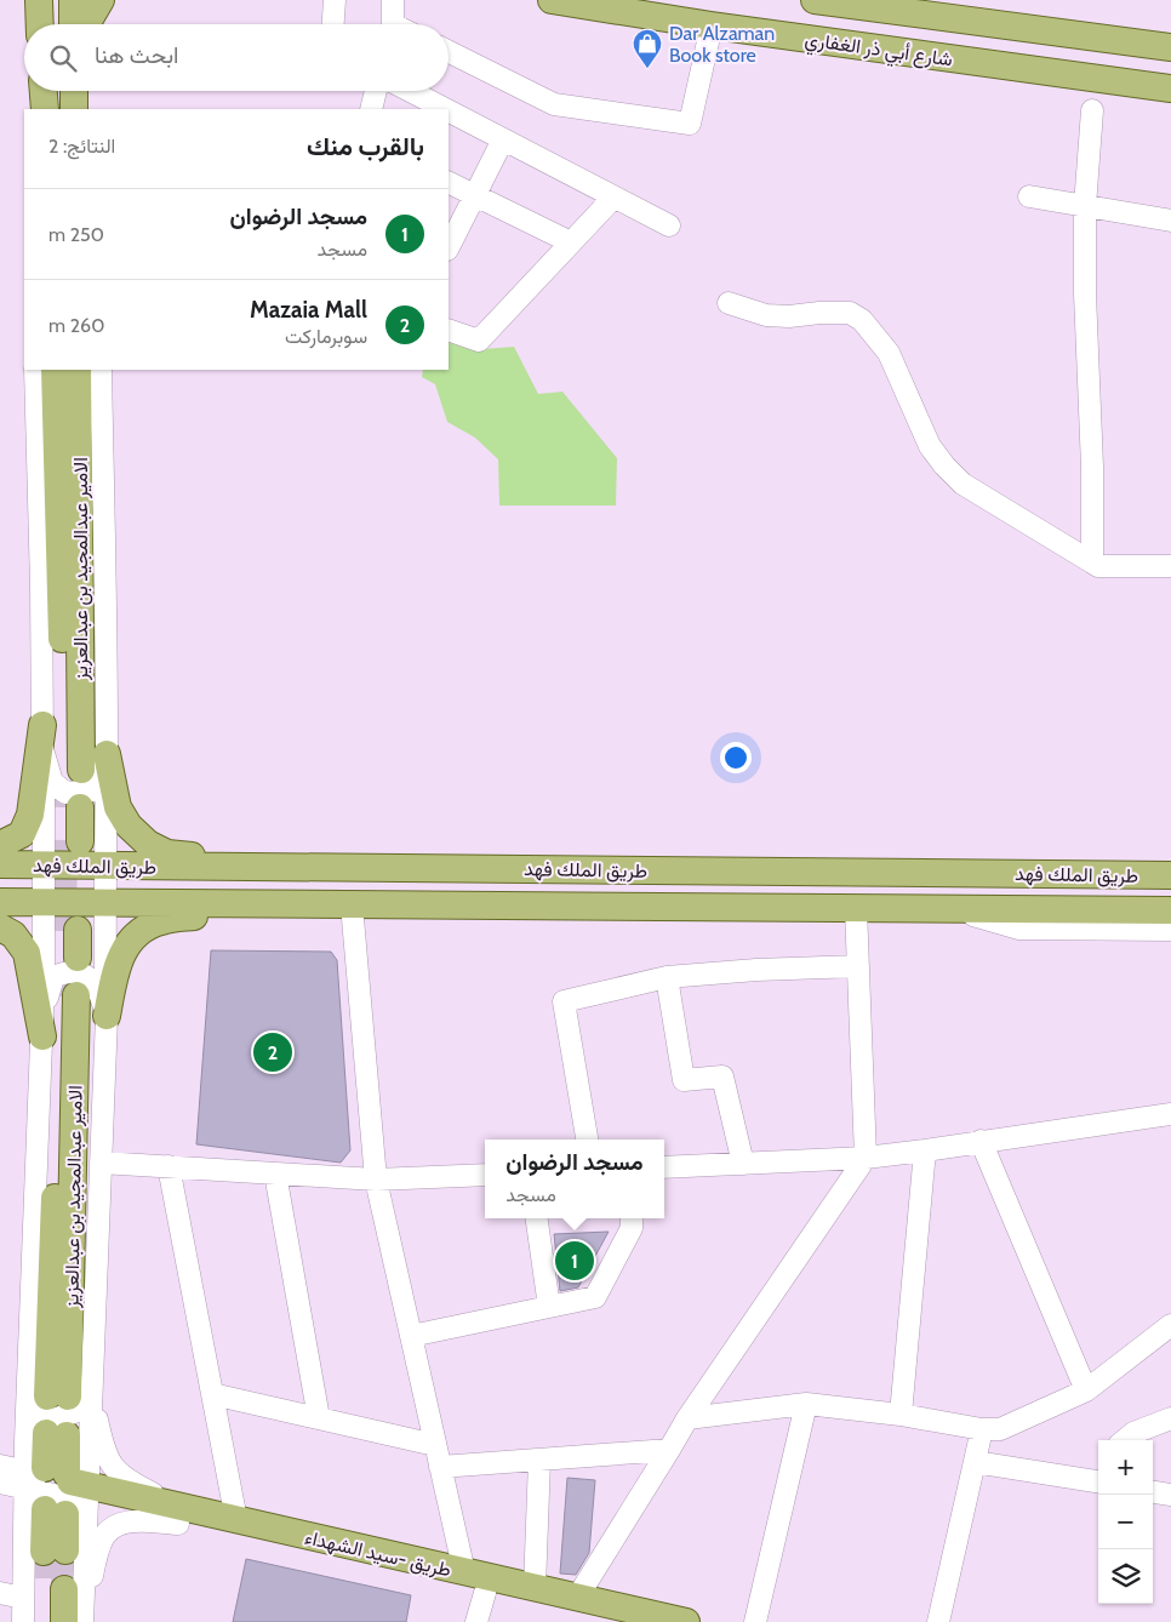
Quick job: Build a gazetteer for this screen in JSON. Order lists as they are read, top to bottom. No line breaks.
{"streets":{"main road":["شارع أبي ذر الغفاري","الامير عبدالمجيد بن عبدالعزيز","طريق الملك فهد","طريق -سيد الشهداء"]},"places":{"shop":["Dar Alzaman Book store"]},"page":{"search":"ابحث هنا","heading":["بالقرب منك","النتائج: 2"],"list":[{"mark":"1","name":"مسجد الرضوان","note":"مسجد","value":"250 m"},{"mark":"2","name":"Mazaia Mall","note":"سوبرماركت","value":"260 m"}],"pins":["2","1"],"popup":["مسجد الرضوان","مسجد"],"map_buttons":["+","−"]}}
